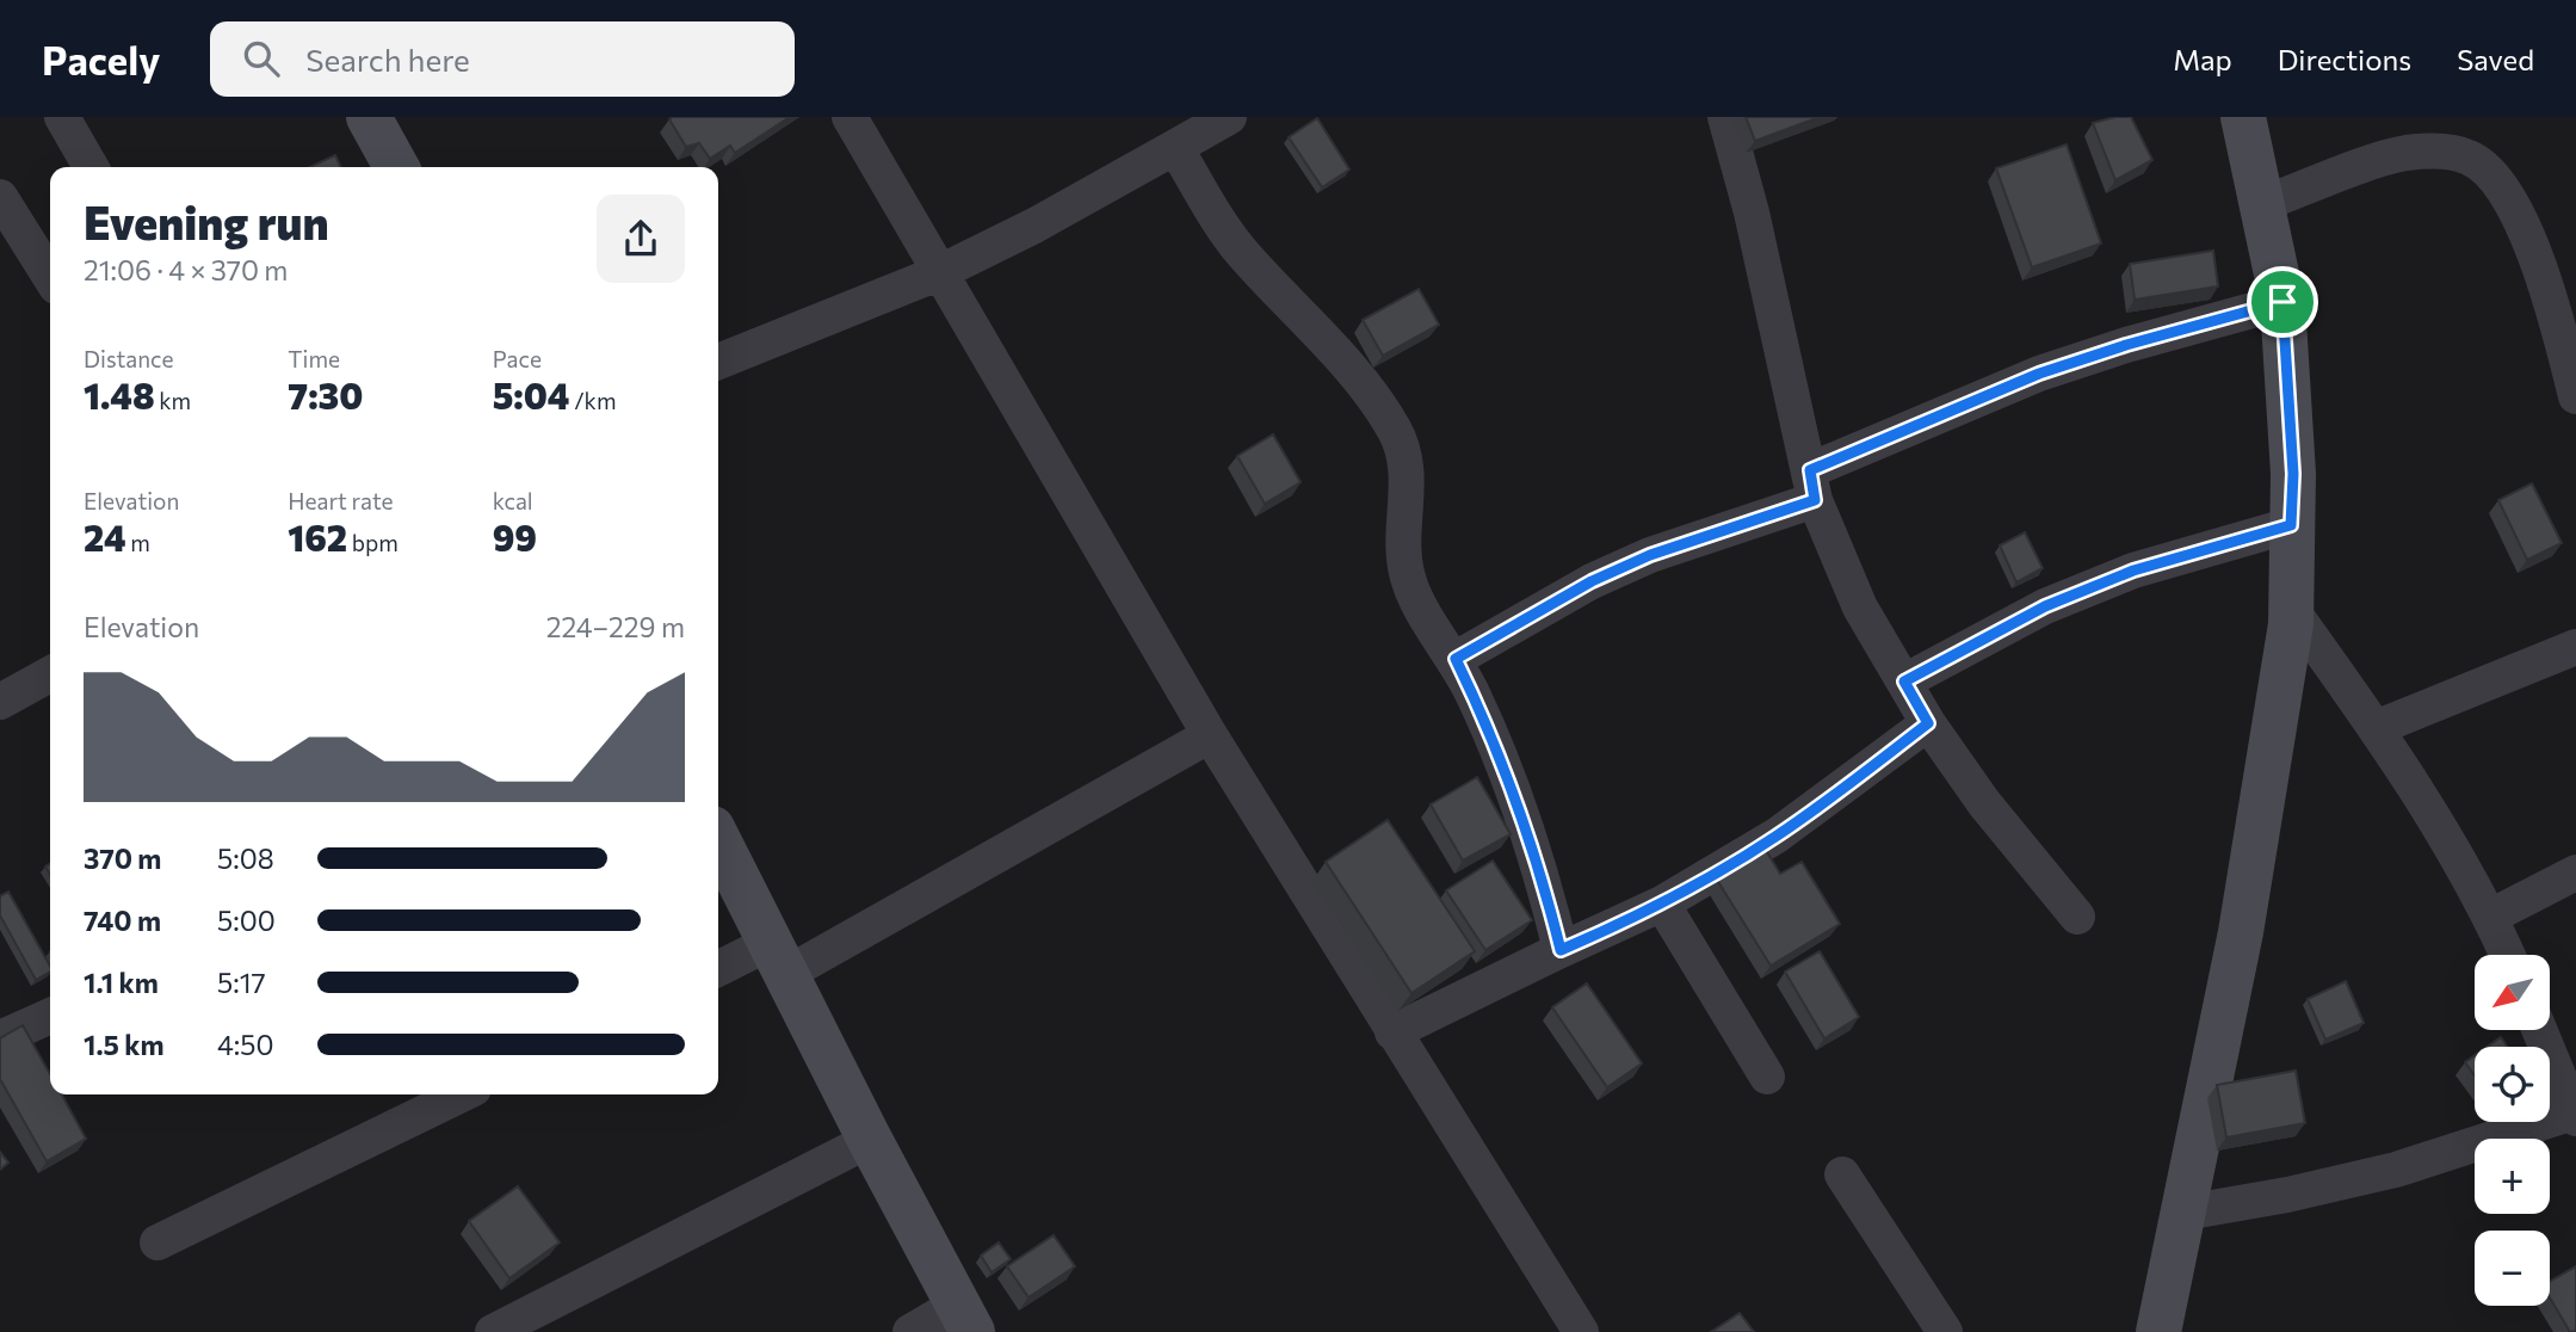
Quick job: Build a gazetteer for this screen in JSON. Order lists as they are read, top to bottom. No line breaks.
{"north":"bottom left","page":{"header":"Pacely","search":"Search here","nav":["Map","Directions","Saved"],"heading":["Evening run","21:06 · 4 × 370 m"],"stats":[["Distance","1.48 km"],["Time","7:30"],["Pace","5:04 /km"],["Elevation","24 m"],["Heart rate","162 bpm"],["kcal","99"]],"chart":["Elevation","224–229 m"],"list":[{"name":"370 m","note":"5:08"},{"name":"740 m","note":"5:00"},{"name":"1.1 km","note":"5:17"},{"name":"1.5 km","note":"4:50"}],"map_buttons":["+","−"]}}
